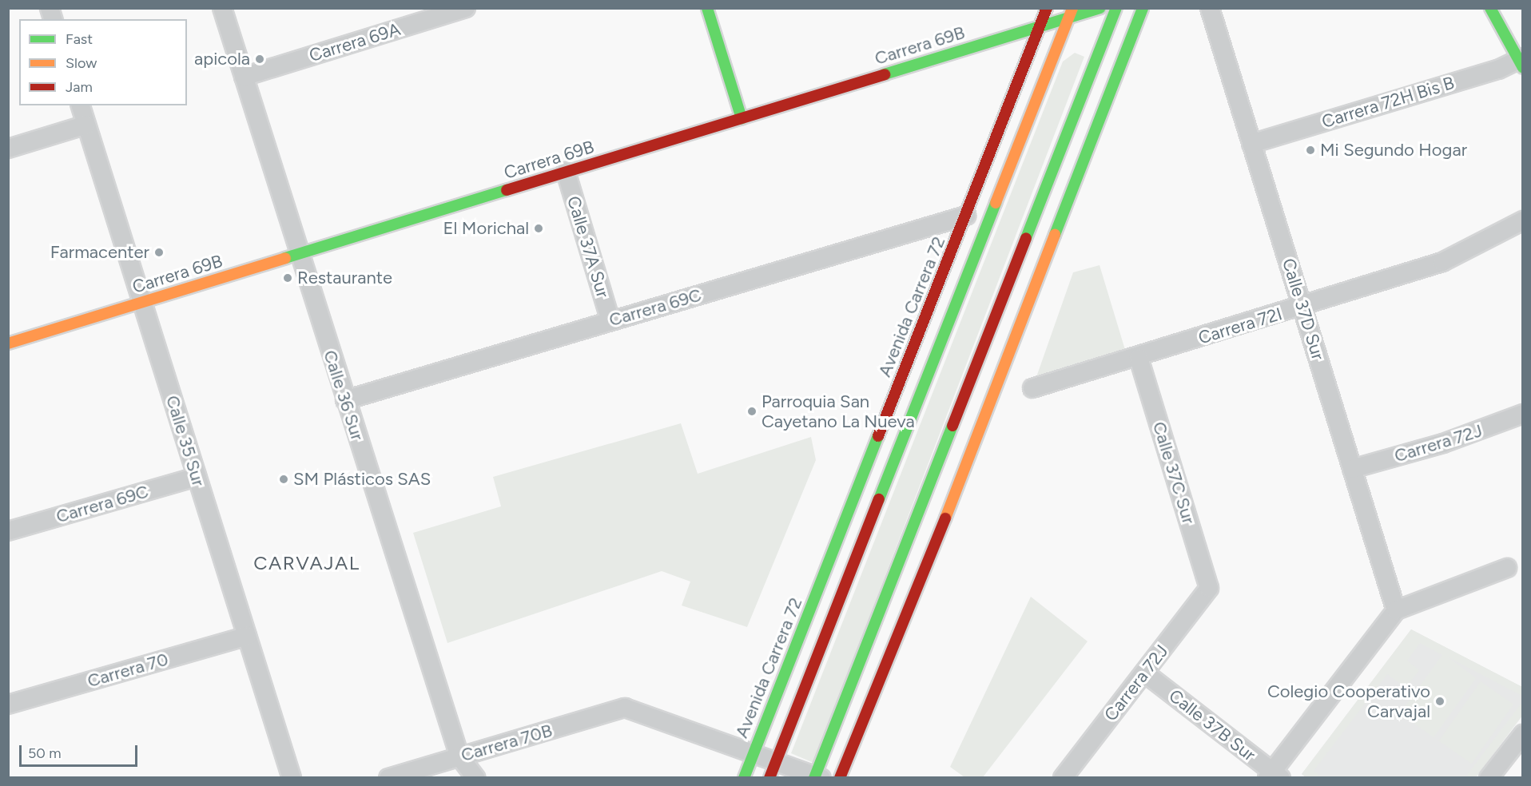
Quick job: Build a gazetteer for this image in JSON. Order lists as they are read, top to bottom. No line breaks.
{"streets":{"main road":["Carrera 69B","Avenida Carrera 72"],"street":["Carrera 69A","Carrera 72H Bis B","Calle 37A Sur","Carrera 69C","Calle 37D Sur","Carrera 72I","Calle 36 Sur","Calle 35 Sur","Carrera 72J","Calle 37C Sur","Carrera 70","Calle 37B Sur","Carrera 70B"]},"crossings":[["Carrera 69A","Calle 36 Sur"],["Carrera 69B","Calle 37A Sur"],["Carrera 69B","Avenida Carrera 72"],["Carrera 69B","Calle 36 Sur"],["Carrera 69B","Calle 35 Sur"],["Carrera 72H Bis B","Calle 37D Sur"],["Calle 37A Sur","Carrera 69C"],["Avenida Carrera 72","Carrera 69C"],["Avenida Carrera 72","Carrera 70B"],["Carrera 69C","Calle 36 Sur"],["Carrera 69C","Calle 35 Sur"],["Calle 37D Sur","Carrera 72I"],["Calle 37D Sur","Carrera 72J"],["Carrera 72I","Calle 37C Sur"],["Calle 36 Sur","Carrera 70B"],["Calle 35 Sur","Carrera 70"],["Carrera 72J","Calle 37C Sur"],["Carrera 72J","Calle 37B Sur"]],"districts":["CARVAJAL"],"places":["apicola","Mi Segundo Hogar","El Morichal","Farmacenter","Restaurante","Parroquia San Cayetano La Nueva","SM Plásticos SAS","Colegio Cooperativo Carvajal"],"legend":["Fast","Slow","Jam"],"scale_bar":"50 m"}
